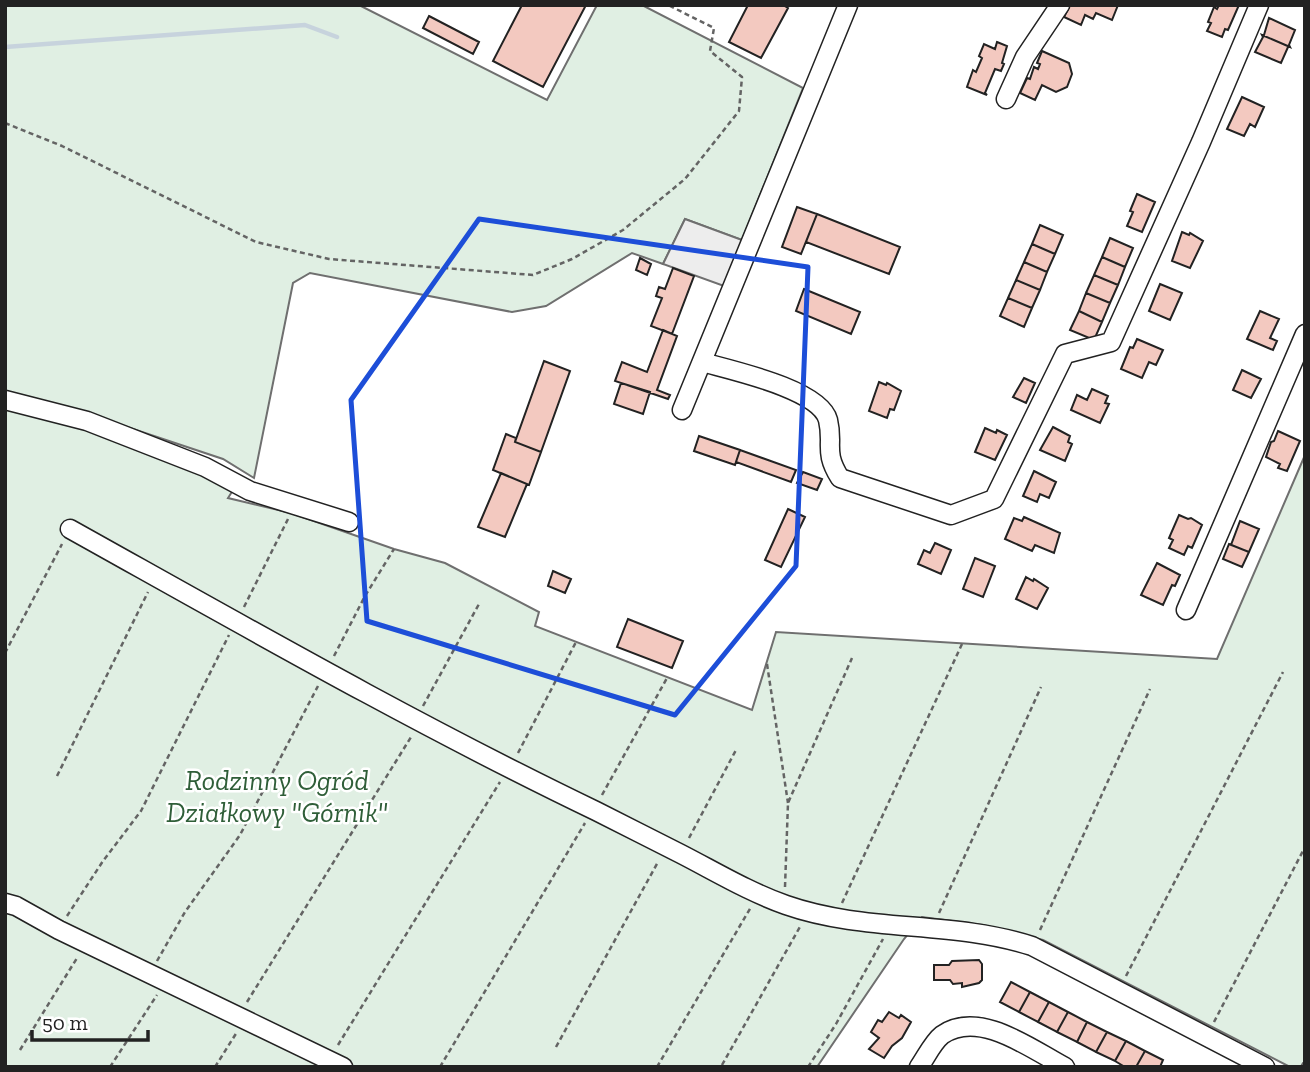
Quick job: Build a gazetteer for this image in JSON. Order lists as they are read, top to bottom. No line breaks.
{"parks":["Rodzinny Ogród Działkowy \"Górnik\""],"scale_bar":"50 m"}
